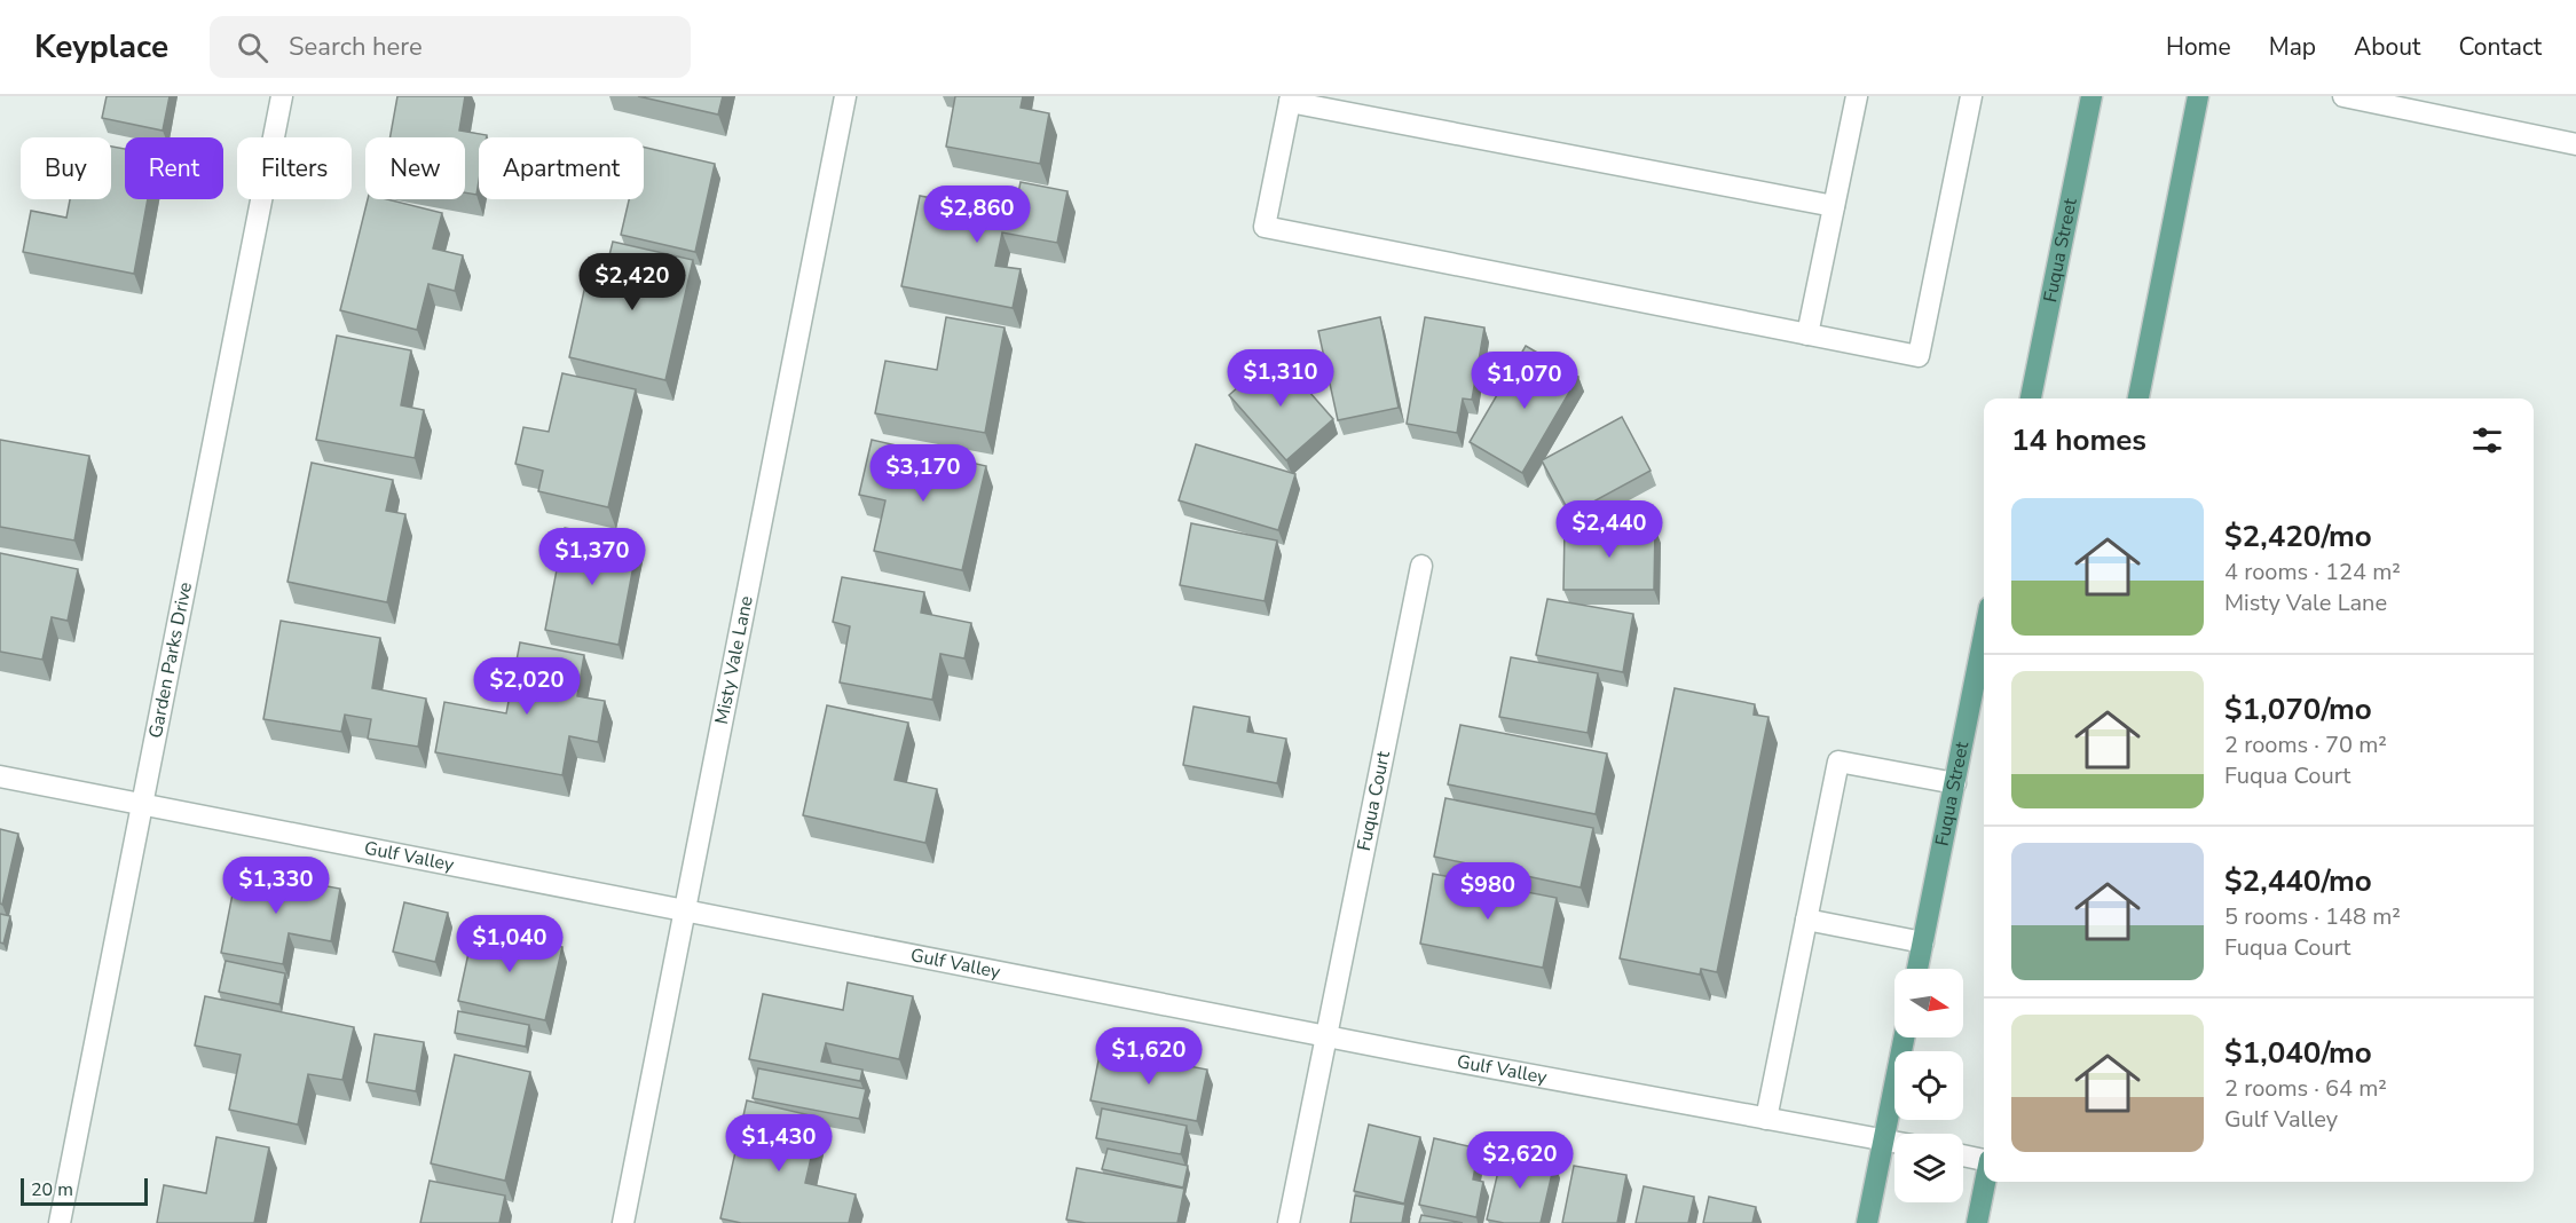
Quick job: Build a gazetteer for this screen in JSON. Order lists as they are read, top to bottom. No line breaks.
{"streets":{"main road":["Fuqua Street"],"street":["Garden Parks Drive","Misty Vale Lane","Fuqua Court","Gulf Valley"]},"crossings":[["Garden Parks Drive","Gulf Valley"],["Misty Vale Lane","Gulf Valley"],["Fuqua Court","Gulf Valley"]],"scale_bar":"20 m","north":"right","page":{"header":"Keyplace","search":"Search here","nav":["Home","Map","About","Contact"],"chip":["Buy","Rent","Filters","New","Apartment"],"price":["$2,860","$2,420","$1,310","$1,070","$3,170","$2,440","$1,370","$2,020","$1,330","$980","$1,040","$1,620","$1,430","$2,620"],"heading":"14 homes","list":[{"name":"$2,420/mo","note":"4 rooms · 124 m² · Misty Vale Lane"},{"name":"$1,070/mo","note":"2 rooms · 70 m² · Fuqua Court"},{"name":"$2,440/mo","note":"5 rooms · 148 m² · Fuqua Court"},{"name":"$1,040/mo","note":"2 rooms · 64 m² · Gulf Valley"}],"scale":"20 m"}}
